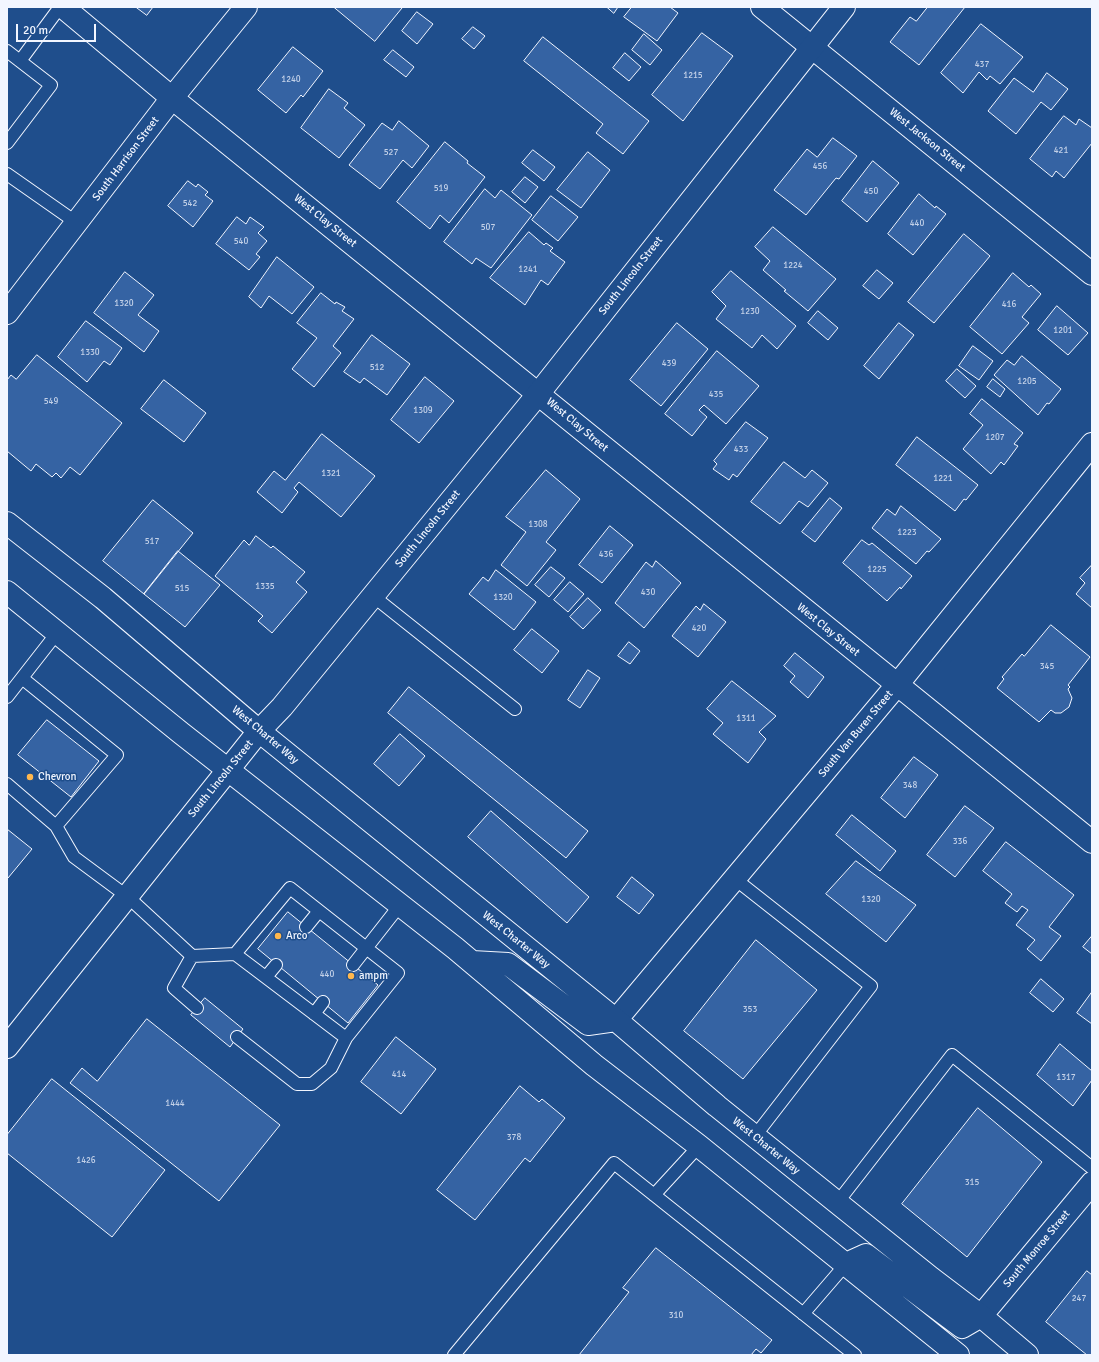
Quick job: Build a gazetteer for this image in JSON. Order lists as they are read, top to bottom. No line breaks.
{"streets":{"street":["West Jackson Street","South Harrison Street","West Clay Street","South Lincoln Street","South Van Buren Street","West Charter Way","South Monroe Street"]},"crossings":[["West Jackson Street","South Lincoln Street"],["South Harrison Street","West Clay Street"],["West Clay Street","South Lincoln Street"],["West Clay Street","South Van Buren Street"],["South Lincoln Street","West Charter Way"],["South Van Buren Street","West Charter Way"],["West Charter Way","South Monroe Street"]],"places":["Chevron","Arco","ampm"],"house_numbers":["437","1215","1240","421","527","456","519","450","542","440","507","540","1224","1241","1320","416","1230","1201","1330","439","512","1205","435","549","1309","1207","433","1321","1221","1308","1223","517","436","1225","1335","515","430","1320","420","345","1311","348","336","1320","440","353","414","1317","1444","378","1426","315","247","310"],"scale_bar":"20 m"}
